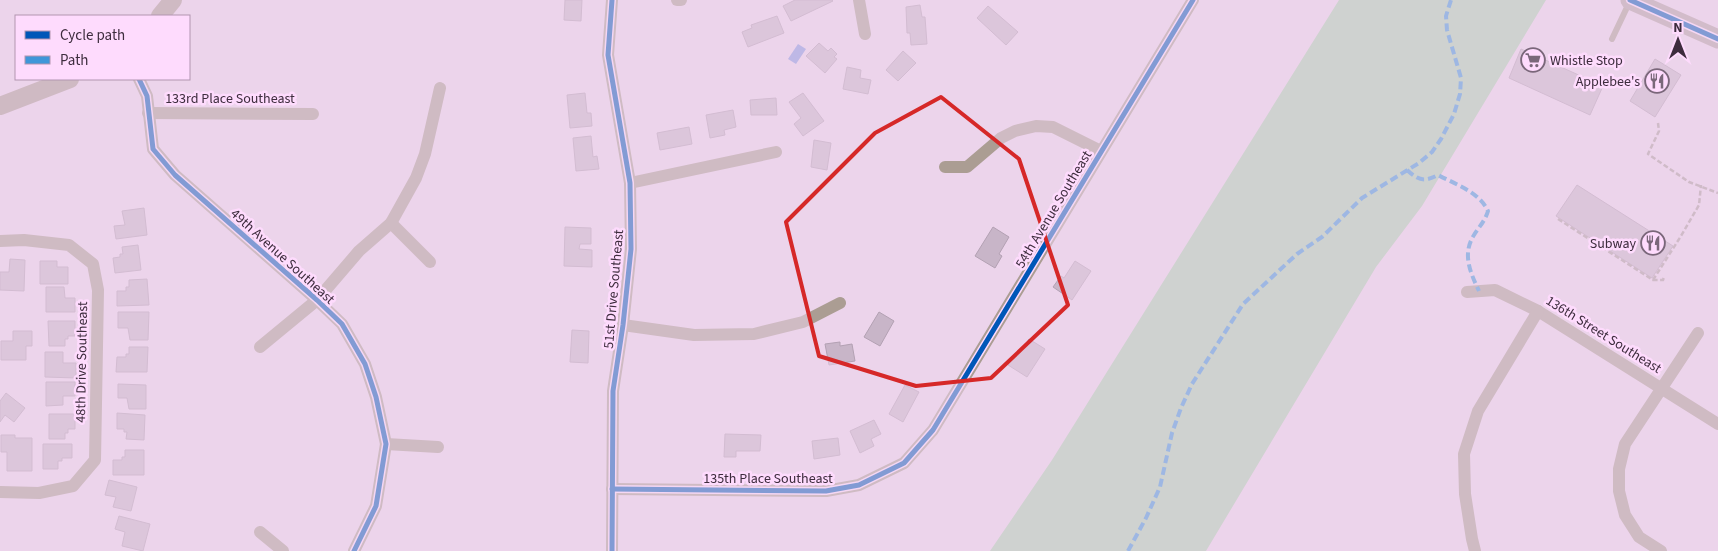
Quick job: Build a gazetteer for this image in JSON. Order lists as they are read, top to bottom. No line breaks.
{"streets":{"street":["133rd Place Southeast","54th Avenue Southeast","49th Avenue Southeast","51st Drive Southeast","136th Street Southeast","48th Drive Southeast","135th Place Southeast"]},"crossings":[["133rd Place Southeast","49th Avenue Southeast"],["54th Avenue Southeast","135th Place Southeast"],["51st Drive Southeast","135th Place Southeast"]],"places":{"supermarket":["Whistle Stop"],"restaurant":["Applebee's","Subway"]},"legend":["Cycle path","Path"],"north":"top"}
